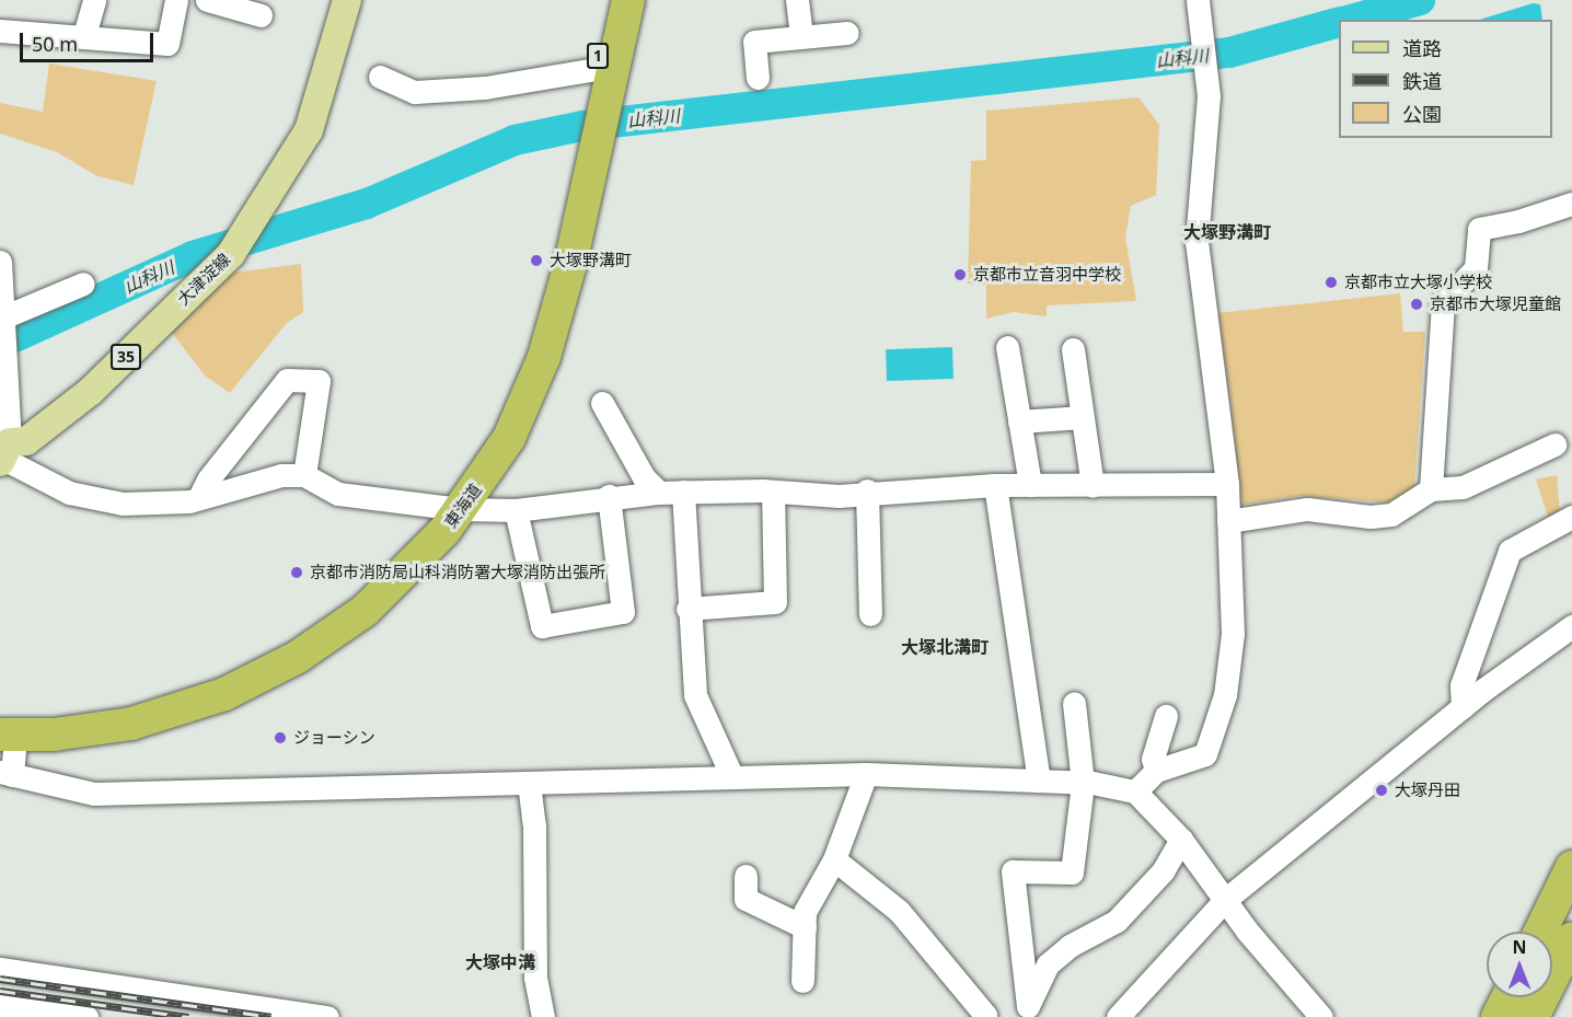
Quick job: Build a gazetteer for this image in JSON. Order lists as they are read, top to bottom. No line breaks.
{"streets":{"highway":["1","東海道"],"main road":["大津淀線","35"]},"districts":["大塚野溝町","大塚北溝町","大塚中溝"],"water":["山科川"],"places":["大塚野溝町","京都市立音羽中学校","京都市立大塚小学校","京都市大塚児童館","京都市消防局山科消防署大塚消防出張所","ジョーシン","大塚丹田"],"legend":["道路","鉄道","公園"],"scale_bar":"50 m","north":"top"}
